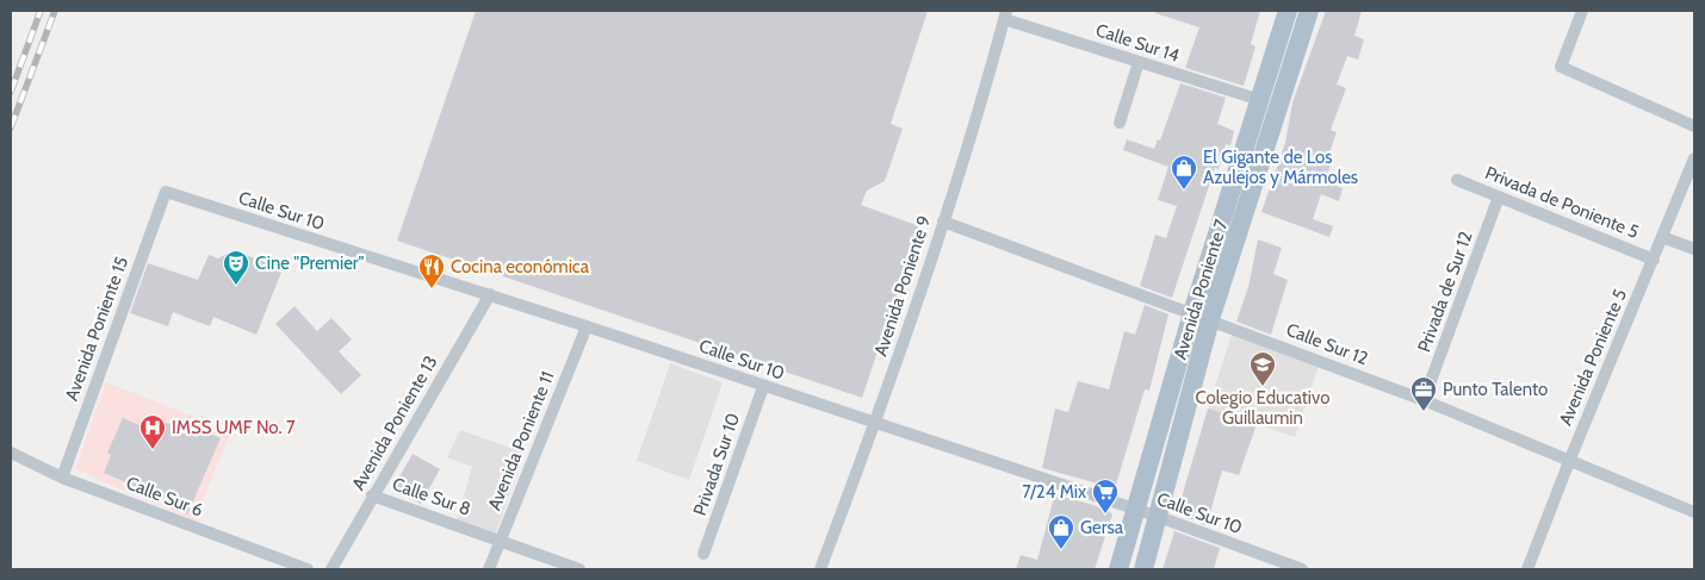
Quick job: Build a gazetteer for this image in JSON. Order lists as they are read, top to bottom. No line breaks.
{"streets":{"main road":["Avenida Poniente 7"],"street":["Calle Sur 14","Privada de Poniente 5","Calle Sur 10","Avenida Poniente 9","Privada de Sur 12","Avenida Poniente 15","Calle Sur 12","Avenida Poniente 5","Avenida Poniente 13","Avenida Poniente 11","Privada Sur 10","Calle Sur 6","Calle Sur 8"]},"crossings":[["Calle Sur 14","Avenida Poniente 9"],["Calle Sur 14","Avenida Poniente 7"],["Privada de Poniente 5","Privada de Sur 12"],["Privada de Poniente 5","Avenida Poniente 5"],["Calle Sur 10","Avenida Poniente 9"],["Calle Sur 10","Avenida Poniente 7"],["Calle Sur 10","Avenida Poniente 15"],["Calle Sur 10","Avenida Poniente 13"],["Calle Sur 10","Avenida Poniente 11"],["Calle Sur 10","Privada Sur 10"],["Avenida Poniente 9","Calle Sur 12"],["Avenida Poniente 7","Calle Sur 12"],["Privada de Sur 12","Calle Sur 12"],["Avenida Poniente 15","Calle Sur 6"],["Calle Sur 12","Avenida Poniente 5"],["Avenida Poniente 13","Calle Sur 8"],["Avenida Poniente 11","Calle Sur 8"]],"places":{"shop":["El Gigante de Los Azulejos y Mármoles","Gersa"],"theatre":["Cine \"Premier\""],"restaurant":["Cocina económica"],"school or university":["Colegio Educativo Guillaumin"],"office":["Punto Talento"],"hospital":["IMSS UMF No. 7"],"supermarket":["7/24 Mix"]}}
